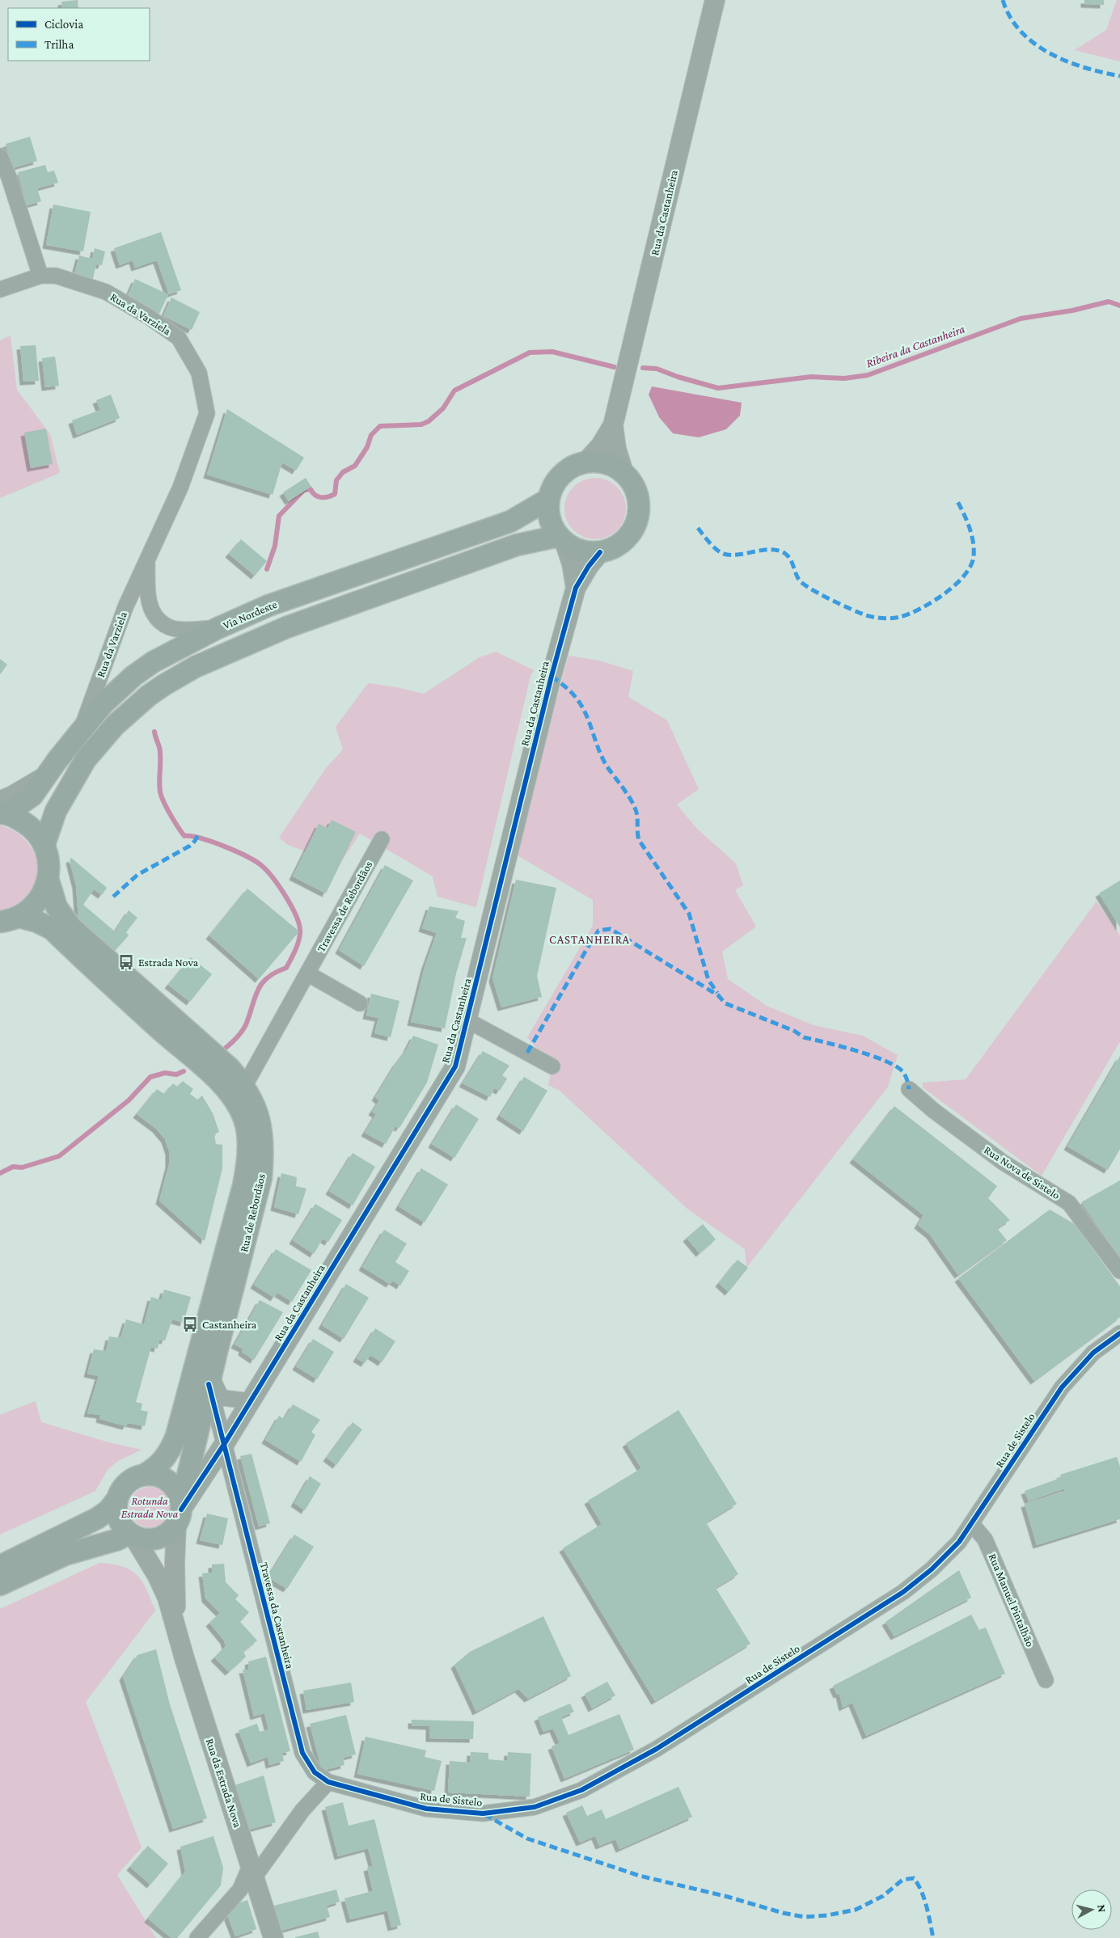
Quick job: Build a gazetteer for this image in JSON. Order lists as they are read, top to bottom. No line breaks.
{"streets":{"main road":["Via Nordeste","Rua de Rebordãos"],"street":["Rua da Castanheira","Rua da Varziela","Travessa de Rebordãos","Rua Nova de Sistelo","Rua de Sistelo","Rua Manuel Pintalhão","Travessa da Castanheira","Rua da Estrada Nova"]},"crossings":[["Rua da Castanheira","Via Nordeste"],["Rua da Castanheira","Rua de Rebordãos"],["Rua da Castanheira","Travessa da Castanheira"],["Rua da Castanheira","Rua da Estrada Nova"],["Rua da Varziela","Via Nordeste"],["Travessa de Rebordãos","Rua de Rebordãos"],["Rua de Rebordãos","Travessa da Castanheira"],["Rua de Rebordãos","Rua da Estrada Nova"],["Rua de Sistelo","Rua Manuel Pintalhão"],["Rua de Sistelo","Travessa da Castanheira"]],"districts":["CASTANHEIRA"],"water":["Ribeira da Castanheira"],"parks":["Rotunda Estrada Nova"],"places":{"bus stop":["Estrada Nova","Castanheira"]},"legend":["Ciclovia","Trilha"],"north":"right"}
